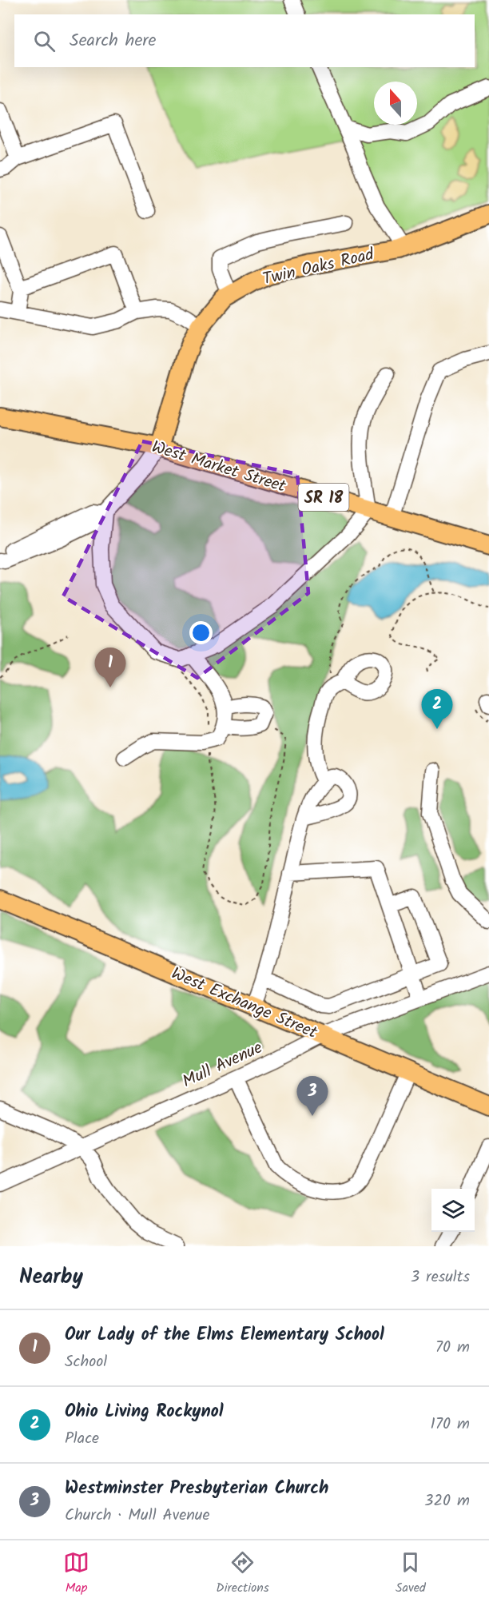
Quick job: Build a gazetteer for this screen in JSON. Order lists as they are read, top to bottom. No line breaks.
{"streets":{"main road":["Twin Oaks Road","West Market Street","SR 18","West Exchange Street"],"street":["Mull Avenue"]},"crossings":[["Twin Oaks Road","West Market Street"],["West Exchange Street","Mull Avenue"]],"north":"top","page":{"search":"Search here","pins":["1","2","3"],"heading":["Nearby","3 results"],"list":[{"mark":"1","name":"Our Lady of the Elms Elementary School","note":"School","value":"70 m"},{"mark":"2","name":"Ohio Living Rockynol","note":"Place","value":"170 m"},{"mark":"3","name":"Westminster Presbyterian Church","note":"Church · Mull Avenue","value":"320 m"}],"nav":["Map","Directions","Saved"]}}
